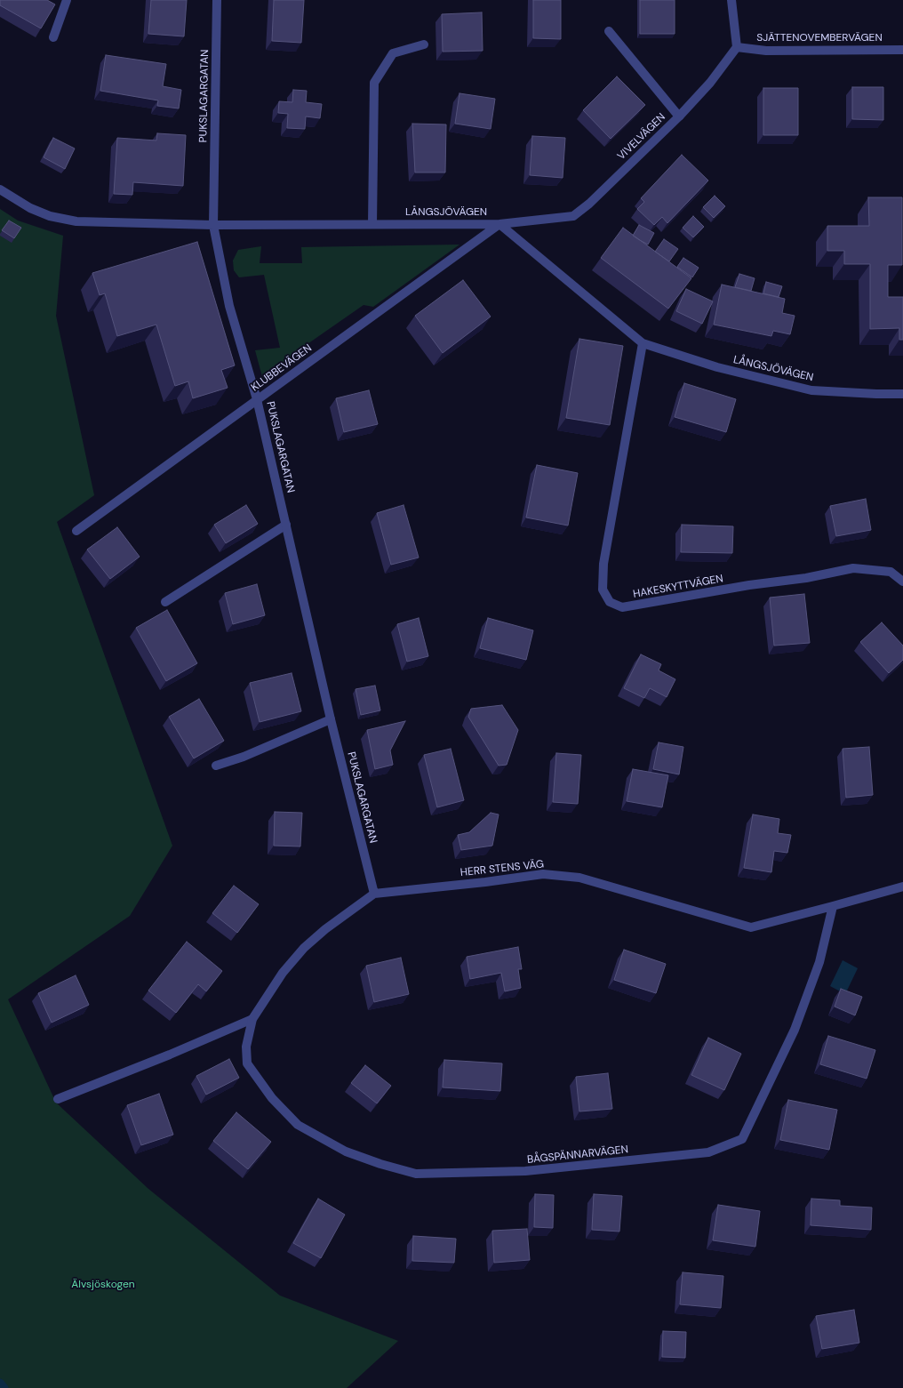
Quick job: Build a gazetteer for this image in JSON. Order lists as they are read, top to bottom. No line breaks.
{"streets":{"street":["SJÄTTENOVEMBERVÄGEN","PUKSLAGARGATAN","VIVELVÄGEN","LÅNGSJÖVÄGEN","KLUBBEVÄGEN","HAKESKYTTVÄGEN","HERR STENS VÄG","BÅGSPÄNNARVÄGEN"]},"crossings":[["SJÄTTENOVEMBERVÄGEN","VIVELVÄGEN"],["PUKSLAGARGATAN","LÅNGSJÖVÄGEN"],["PUKSLAGARGATAN","KLUBBEVÄGEN"],["PUKSLAGARGATAN","HERR STENS VÄG"],["VIVELVÄGEN","LÅNGSJÖVÄGEN"],["VIVELVÄGEN","KLUBBEVÄGEN"],["LÅNGSJÖVÄGEN","KLUBBEVÄGEN"],["LÅNGSJÖVÄGEN","HAKESKYTTVÄGEN"],["HERR STENS VÄG","BÅGSPÄNNARVÄGEN"]],"parks":["Älvsjöskogen"]}
